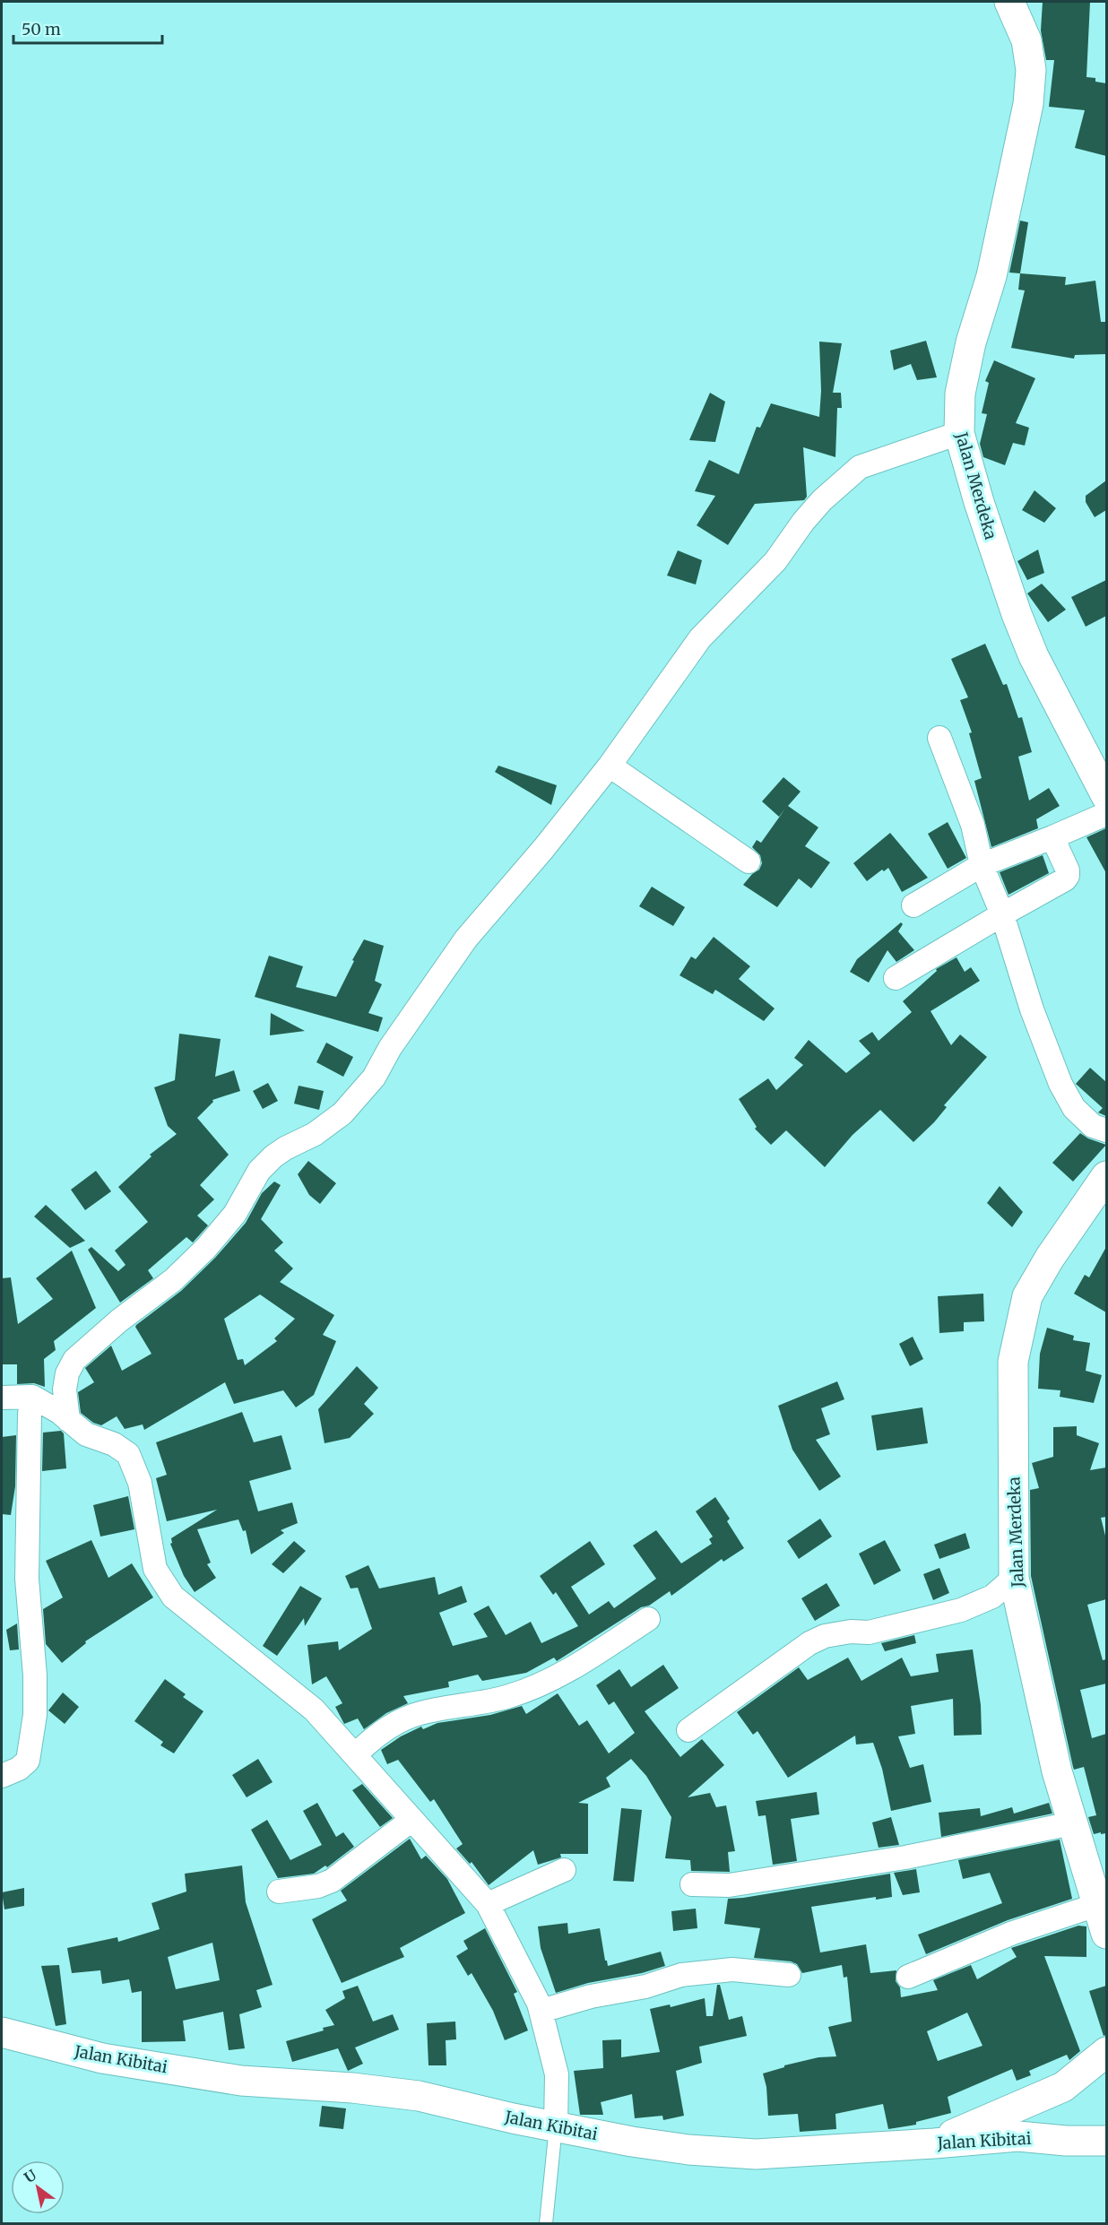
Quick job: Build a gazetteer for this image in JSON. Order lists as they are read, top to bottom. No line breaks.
{"streets":{"street":["Jalan Merdeka","Jalan Kibitai"]},"scale_bar":"50 m","north":"top left"}
